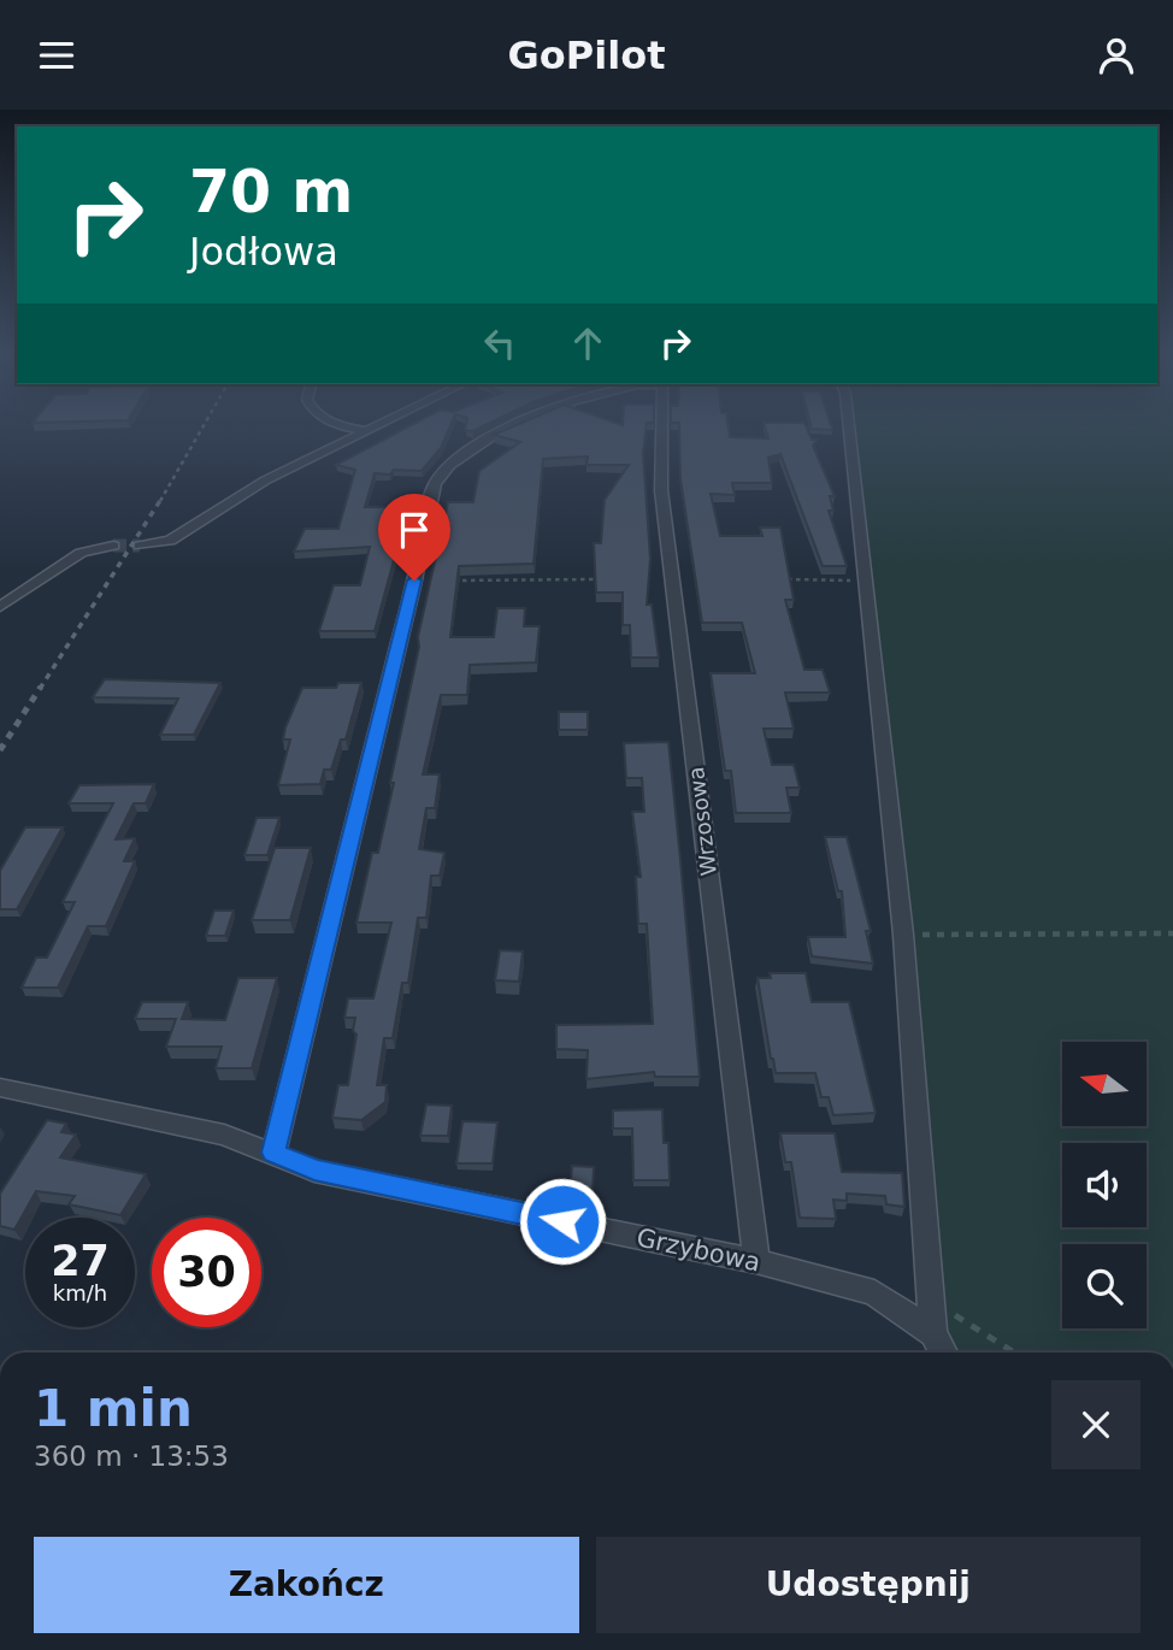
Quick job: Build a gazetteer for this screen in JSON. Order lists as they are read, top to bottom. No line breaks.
{"streets":{"street":["Wrzosowa","Grzybowa"]},"crossings":[["Wrzosowa","Grzybowa"]],"north":"left","page":{"header":"GoPilot","turn":["70 m","Jodłowa"],"speed":"27 km/h","limit":"30","heading":["1 min","360 m · 13:53"],"buttons":["Zakończ","Udostępnij"]}}
